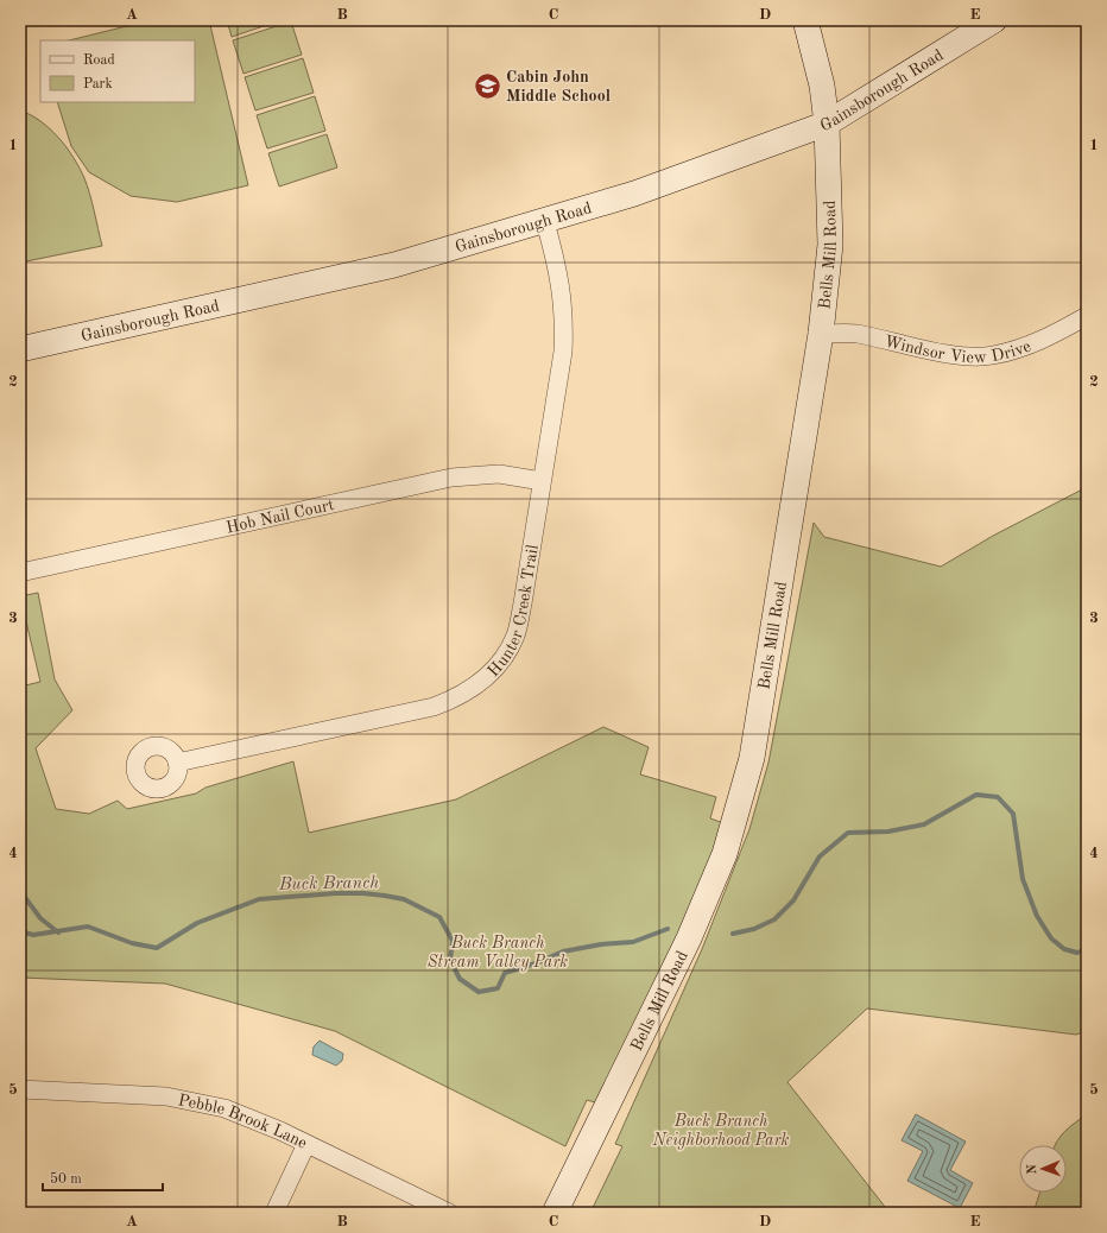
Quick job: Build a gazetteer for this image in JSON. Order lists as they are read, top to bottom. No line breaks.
{"streets":{"street":["Gainsborough Road","Bells Mill Road","Windsor View Drive","Hob Nail Court","Hunter Creek Trail","Pebble Brook Lane"]},"crossings":[["Gainsborough Road","Bells Mill Road"],["Gainsborough Road","Hunter Creek Trail"],["Bells Mill Road","Windsor View Drive"],["Hob Nail Court","Hunter Creek Trail"]],"water":["Buck Branch"],"parks":["Buck Branch Stream Valley Park","Buck Branch Neighborhood Park"],"places":{"school or university":["Cabin John Middle School"]},"legend":["Road","Park"],"scale_bar":"50 m","north":"left","grid":{"columns":["A","B","C","D","E"],"rows":["1","2","3","4","5"]}}
